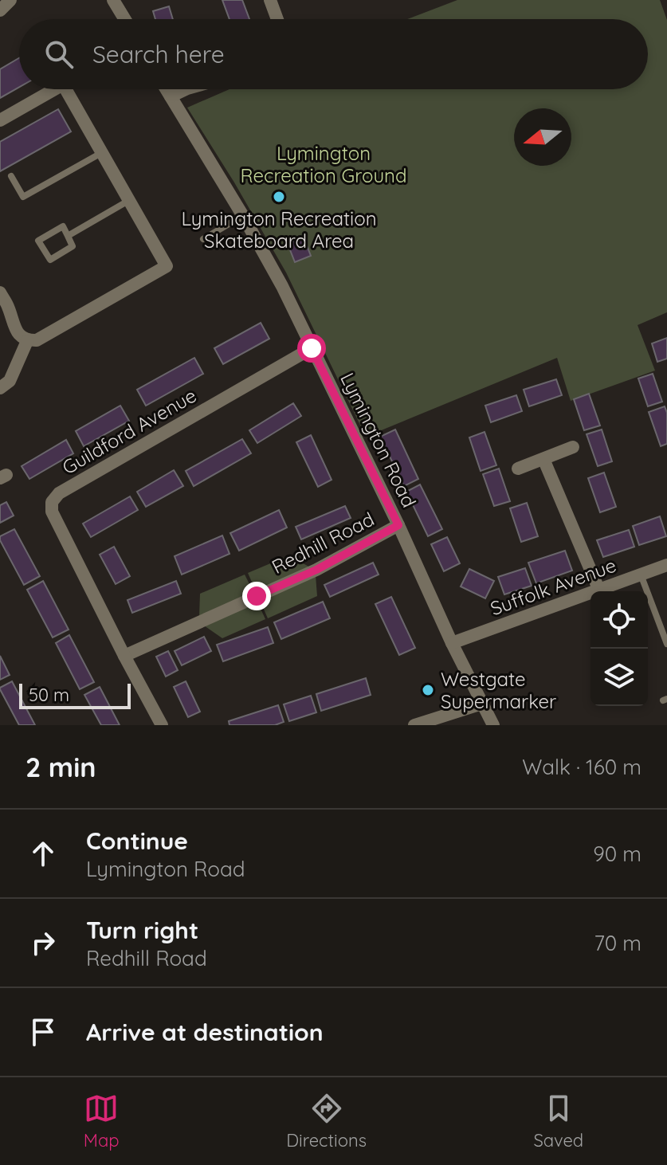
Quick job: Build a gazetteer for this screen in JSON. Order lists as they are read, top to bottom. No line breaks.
{"streets":{"street":["Guildford Avenue","Lymington Road","Redhill Road","Suffolk Avenue"]},"crossings":[["Guildford Avenue","Lymington Road"],["Guildford Avenue","Redhill Road"],["Lymington Road","Redhill Road"],["Lymington Road","Suffolk Avenue"]],"parks":["Lymington Recreation Ground"],"places":["Lymington Recreation Skateboard Area","Westgate Supermarker"],"scale_bar":"50 m","north":"left","page":{"search":"Search here","scale":"50 m","heading":["2 min","Walk · 160 m"],"list":[["Continue","Lymington Road","90 m"],["Turn right","Redhill Road","70 m"],"Arrive at destination"],"nav":["Map","Directions","Saved"]}}
